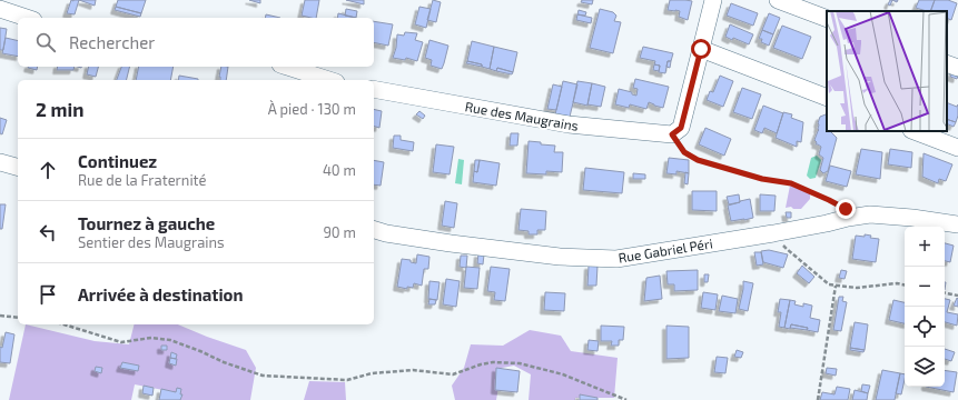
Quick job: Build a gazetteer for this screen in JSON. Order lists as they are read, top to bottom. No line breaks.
{"streets":{"street":["Rue des Maugrains","Rue Gabriel Péri"]},"page":{"search":"Rechercher","heading":["2 min","À pied · 130 m"],"list":[["Continuez","Rue de la Fraternité","40 m"],["Tournez à gauche","Sentier des Maugrains","90 m"],"Arrivée à destination"],"map_buttons":["+","−"]}}
